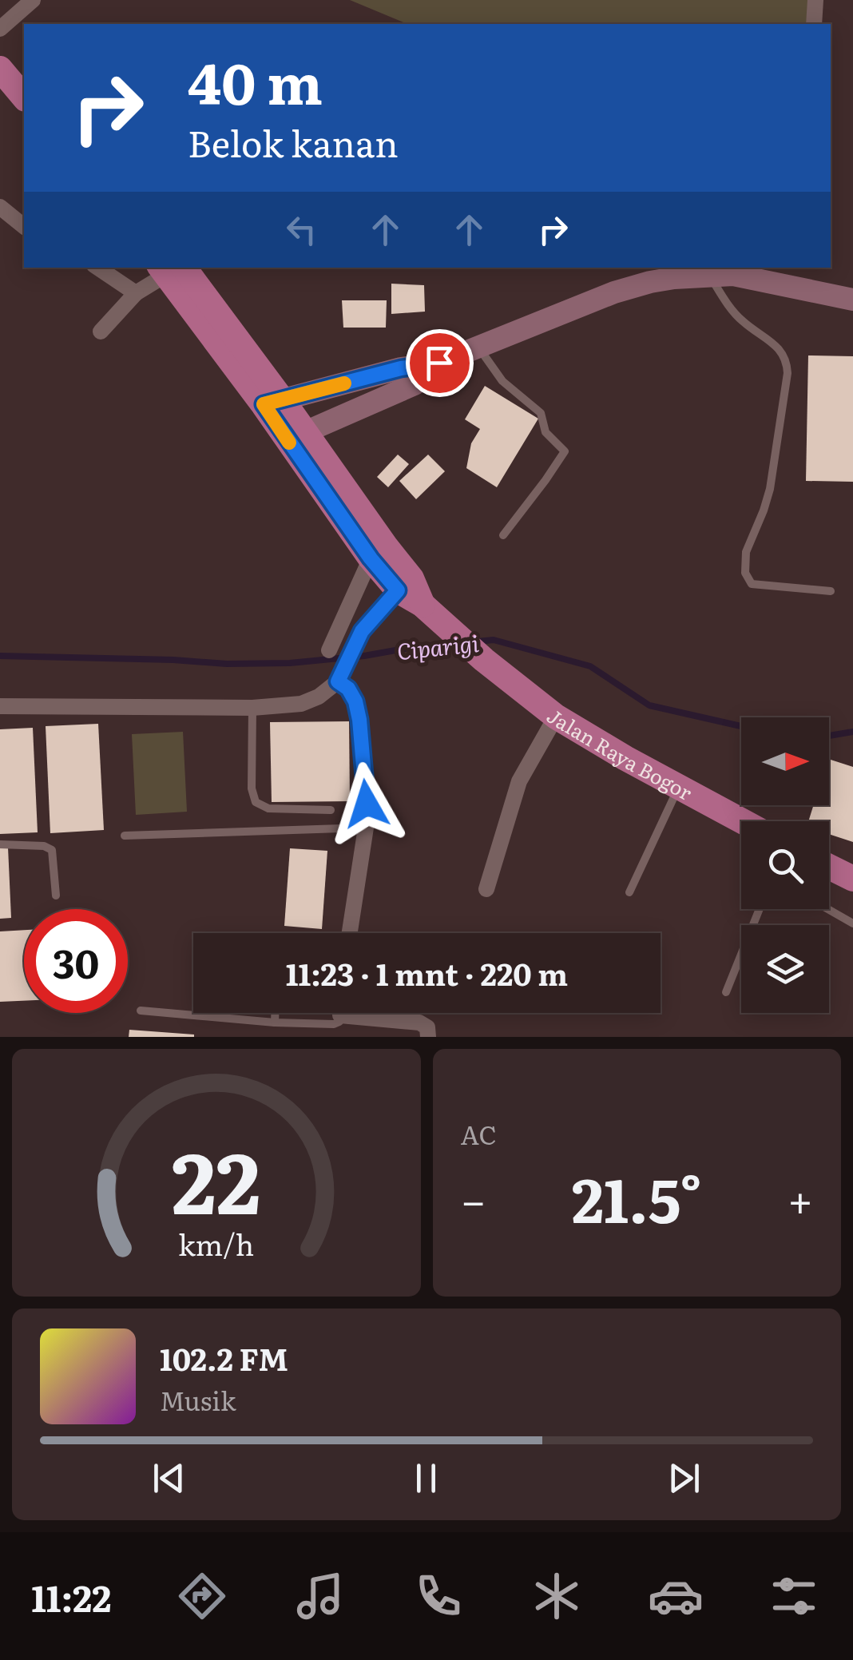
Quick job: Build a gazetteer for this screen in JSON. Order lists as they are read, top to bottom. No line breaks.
{"streets":{"highway":["Jalan Raya Bogor"]},"water":["Ciparigi"],"north":"right","page":{"turn":["40 m","Belok kanan"],"limit":"30","trip":"11:23 · 1 mnt · 220 m","tile":"AC","heat":["−","21.5°","+"],"song":["102.2 FM","Musik"],"tabs":"11:22","gauge":["22","km/h"]}}
